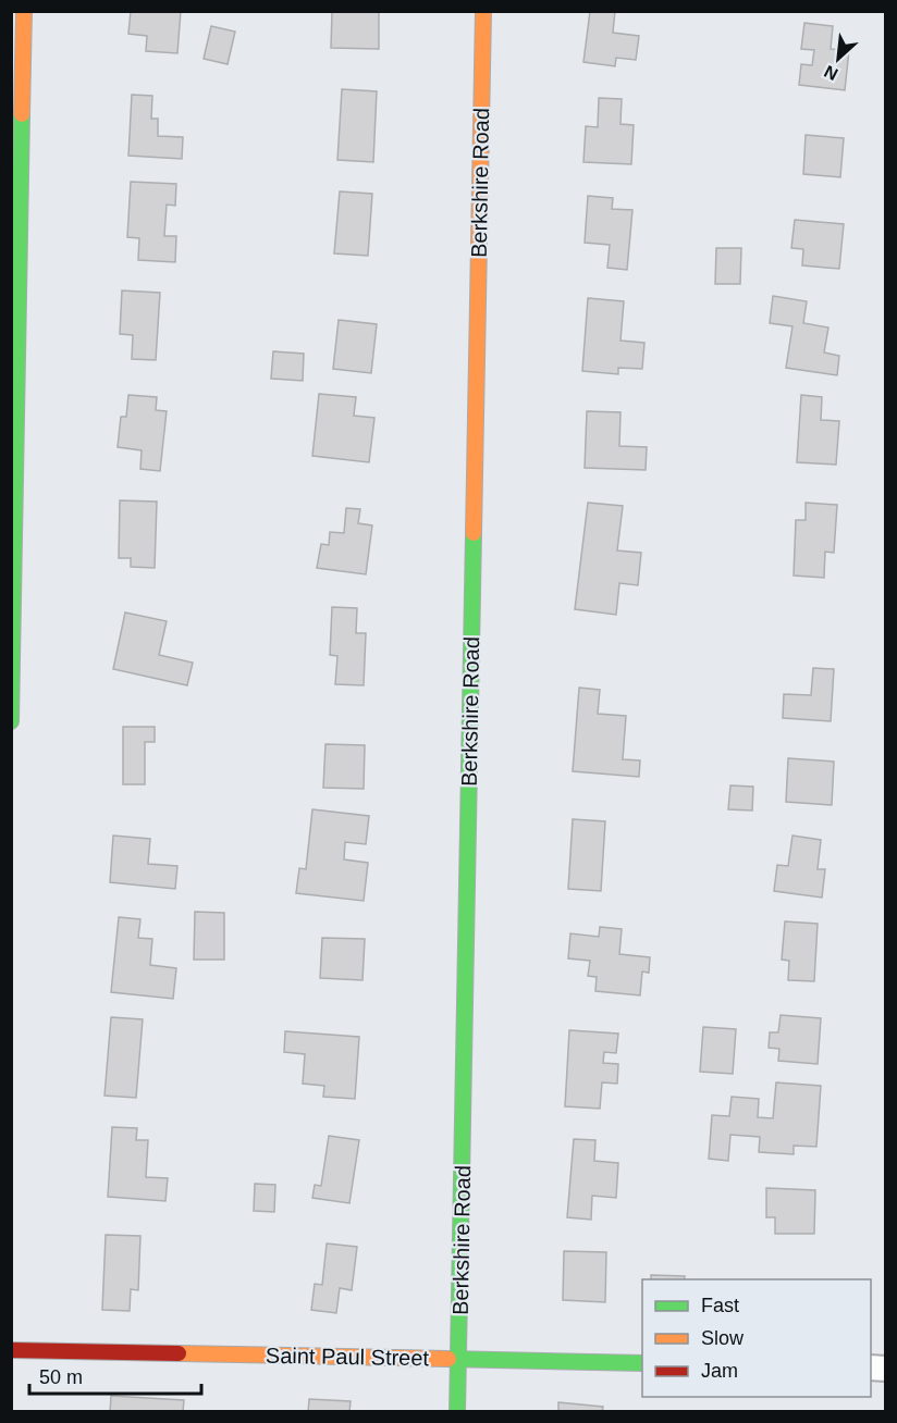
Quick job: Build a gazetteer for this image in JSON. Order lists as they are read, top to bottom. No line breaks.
{"streets":{"street":["Berkshire Road","Saint Paul Street"]},"crossings":[["Berkshire Road","Saint Paul Street"]],"legend":["Fast","Slow","Jam"],"scale_bar":"50 m","north":"bottom left"}
